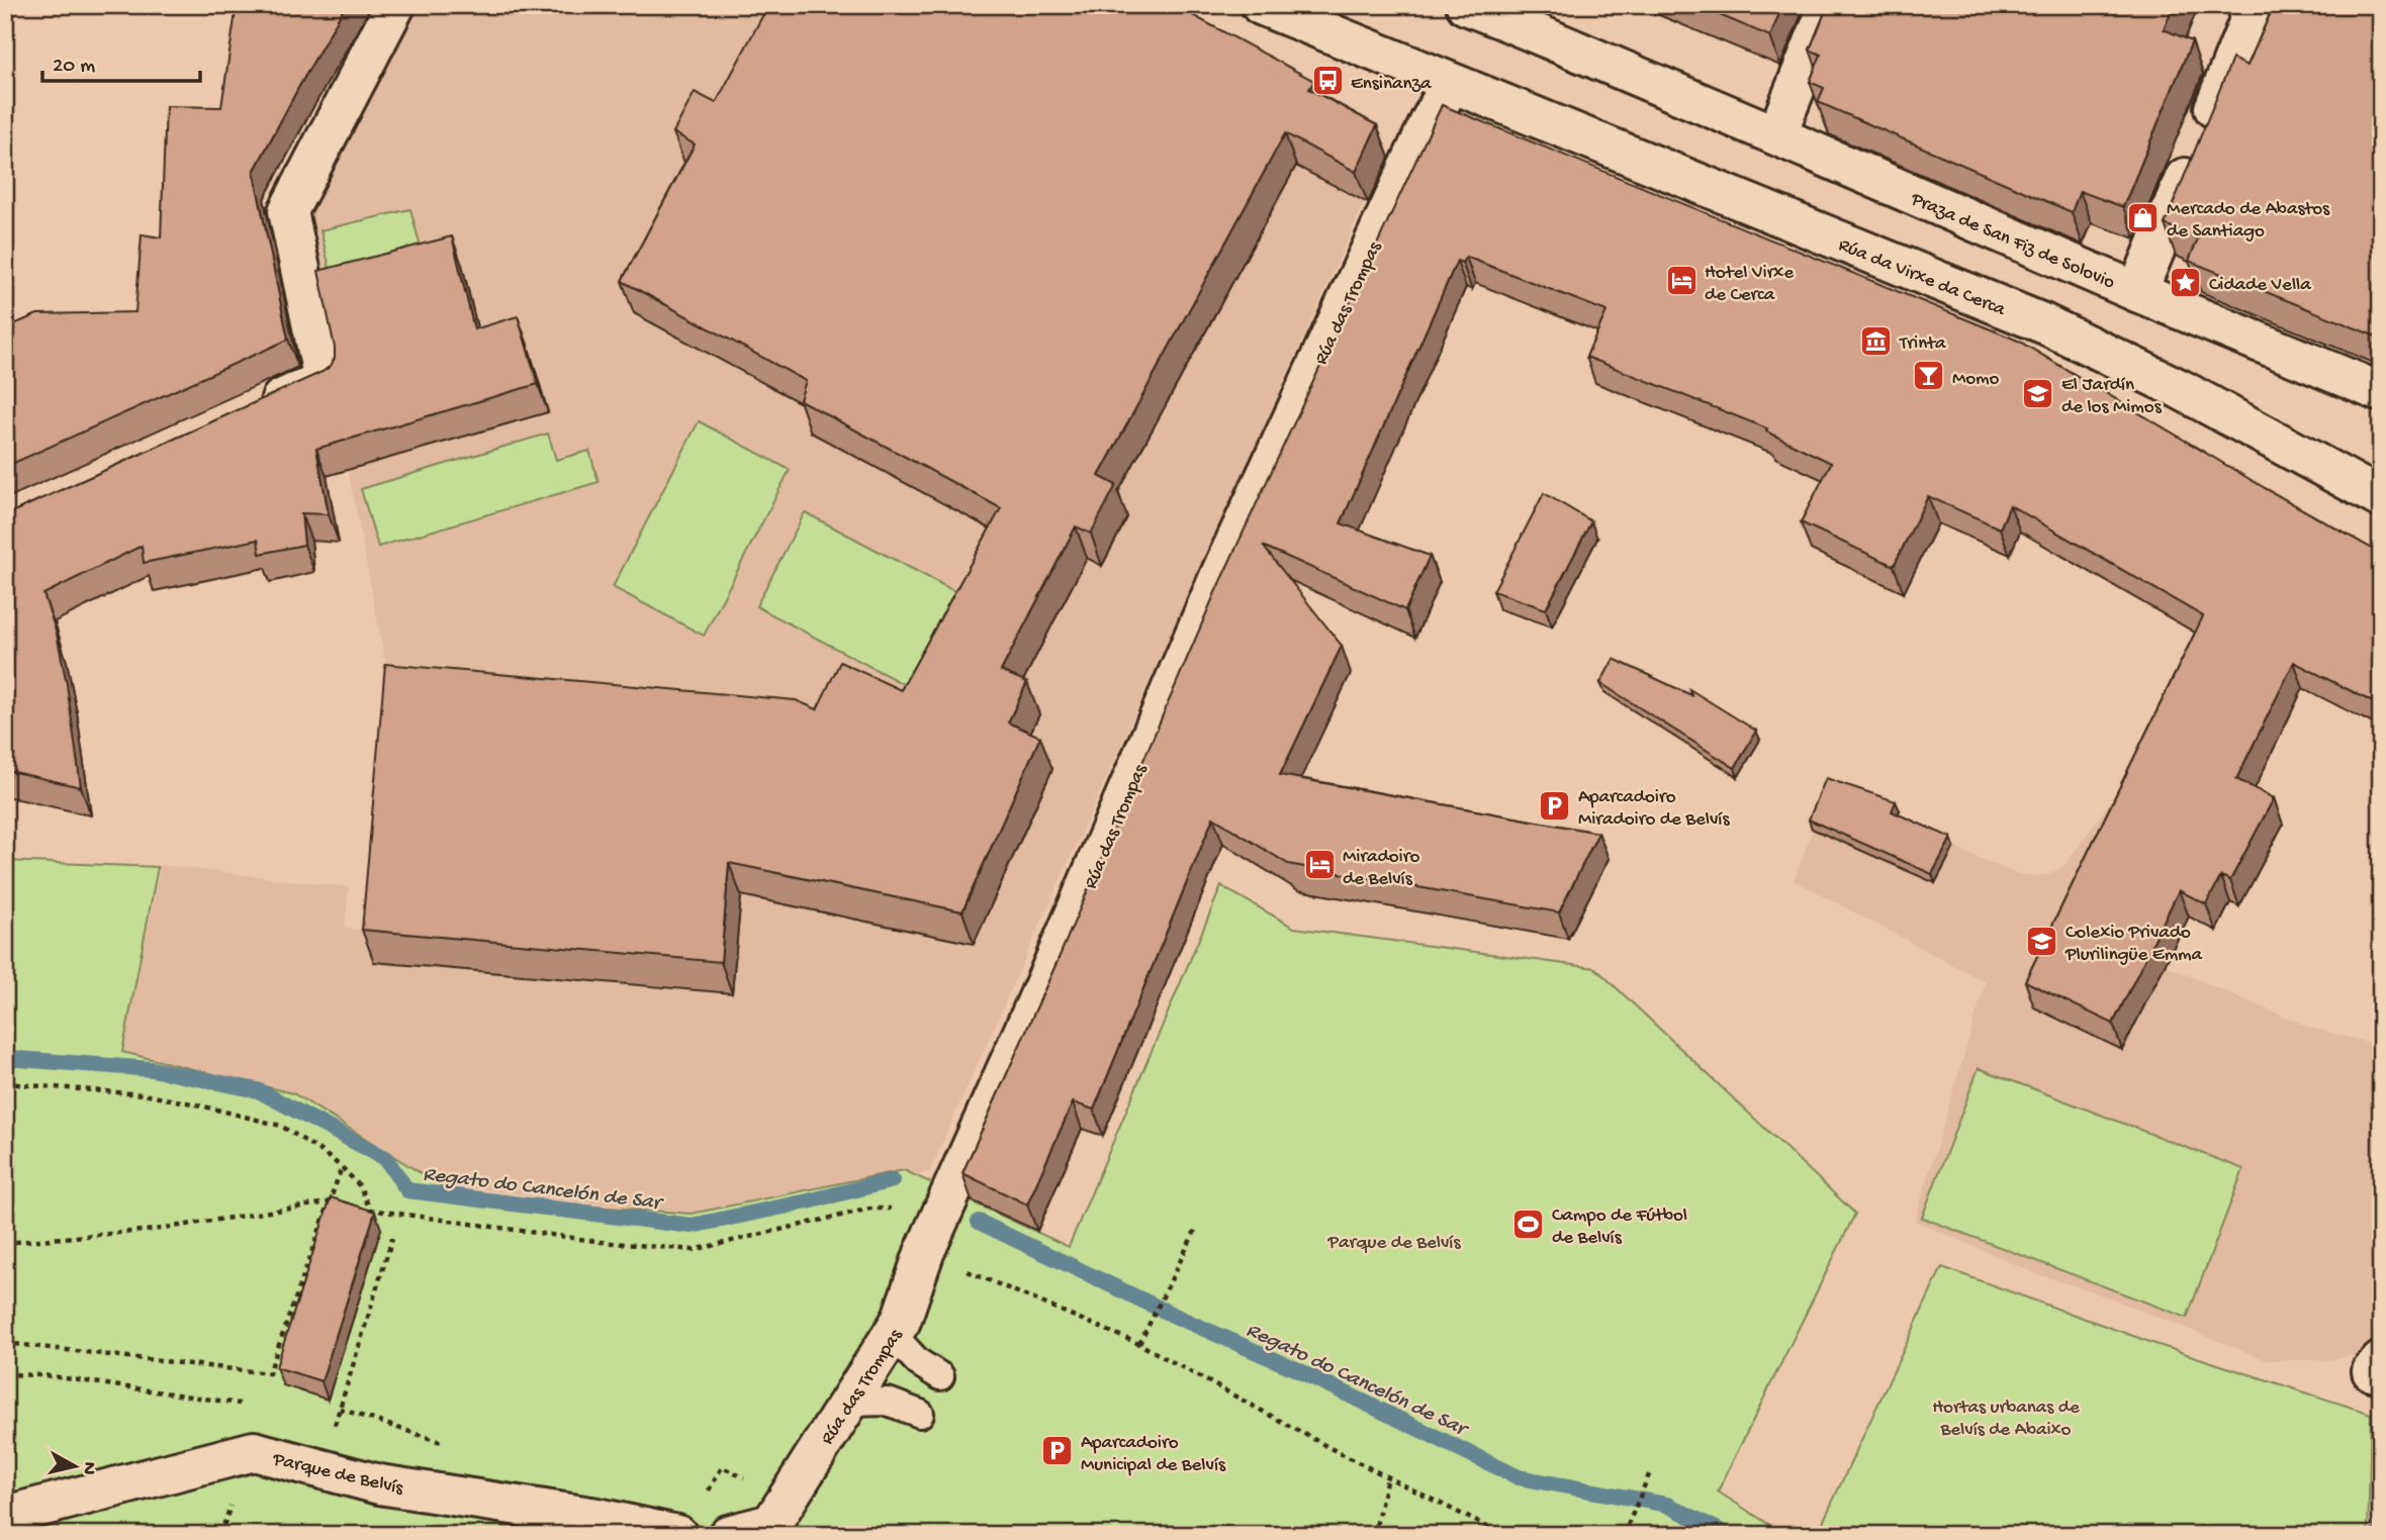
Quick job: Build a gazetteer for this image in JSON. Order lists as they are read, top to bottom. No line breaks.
{"streets":{"street":["Praza de San Fiz de Solovio","Rúa da Virxe da Cerca","Rúa das Trompas","Parque de Belvís"]},"crossings":[["Rúa da Virxe da Cerca","Rúa das Trompas"]],"water":["Regato do Cancelón de Sar"],"parks":["Parque de Belvís","Hortas urbanas de Belvís de Abaixo"],"places":{"bus stop":["Ensinanza"],"shop":["Mercado de Abastos de Santiago"],"hotel":["Hotel Virxe de Cerca","Miradoiro de Belvís"],"place":["Cidade Vella"],"museum":["Trinta"],"bar":["Momo"],"school or university":["El Jardín de los Mimos","Colexio Privado Plurilingüe Emma"],"parking":["Aparcadoiro Miradoiro de Belvís","Aparcadoiro Municipal de Belvís"],"sports":["Campo de Fútbol de Belvís"]},"scale_bar":"20 m","north":"right"}
